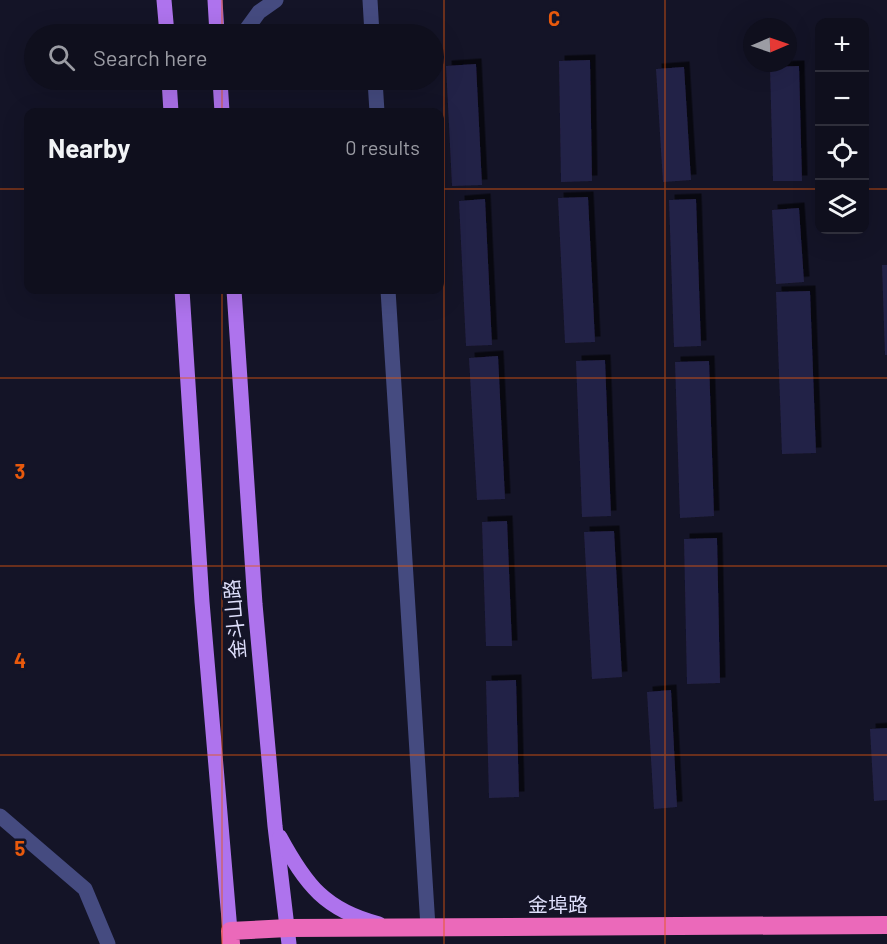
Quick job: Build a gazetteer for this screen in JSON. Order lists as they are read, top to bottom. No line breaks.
{"streets":{"highway":["金埠路"],"main road":["金斗山路"]},"crossings":[["金斗山路","金埠路"]],"north":"right","page":{"map_buttons":["+","−"],"search":"Search here","heading":["Nearby","0 results"]},"grid":{"columns":["C"],"rows":["3","4","5"]}}
